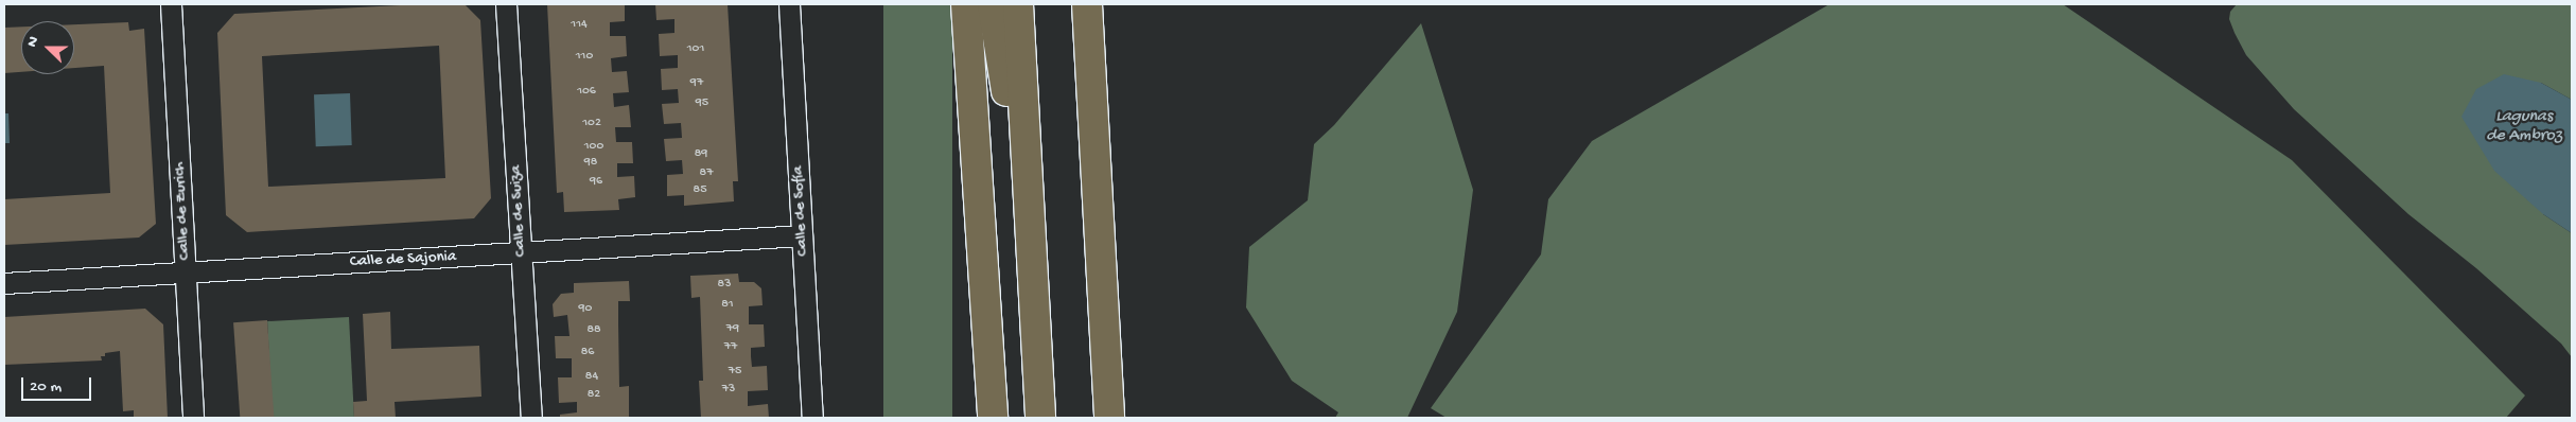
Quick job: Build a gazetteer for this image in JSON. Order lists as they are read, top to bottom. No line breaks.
{"streets":{"street":["Calle de Zurich","Calle de Suiza","Calle de Sofía","Calle de Sajonia"]},"crossings":[["Calle de Zurich","Calle de Sajonia"],["Calle de Suiza","Calle de Sajonia"],["Calle de Sofía","Calle de Sajonia"]],"water":["Lagunas de Ambroz"],"house_numbers":["114","101","110","97","106","95","102","100","89","98","87","96","85","83","81","90","79","88","77","86","75","84","73","82"],"scale_bar":"20 m","north":"left"}
